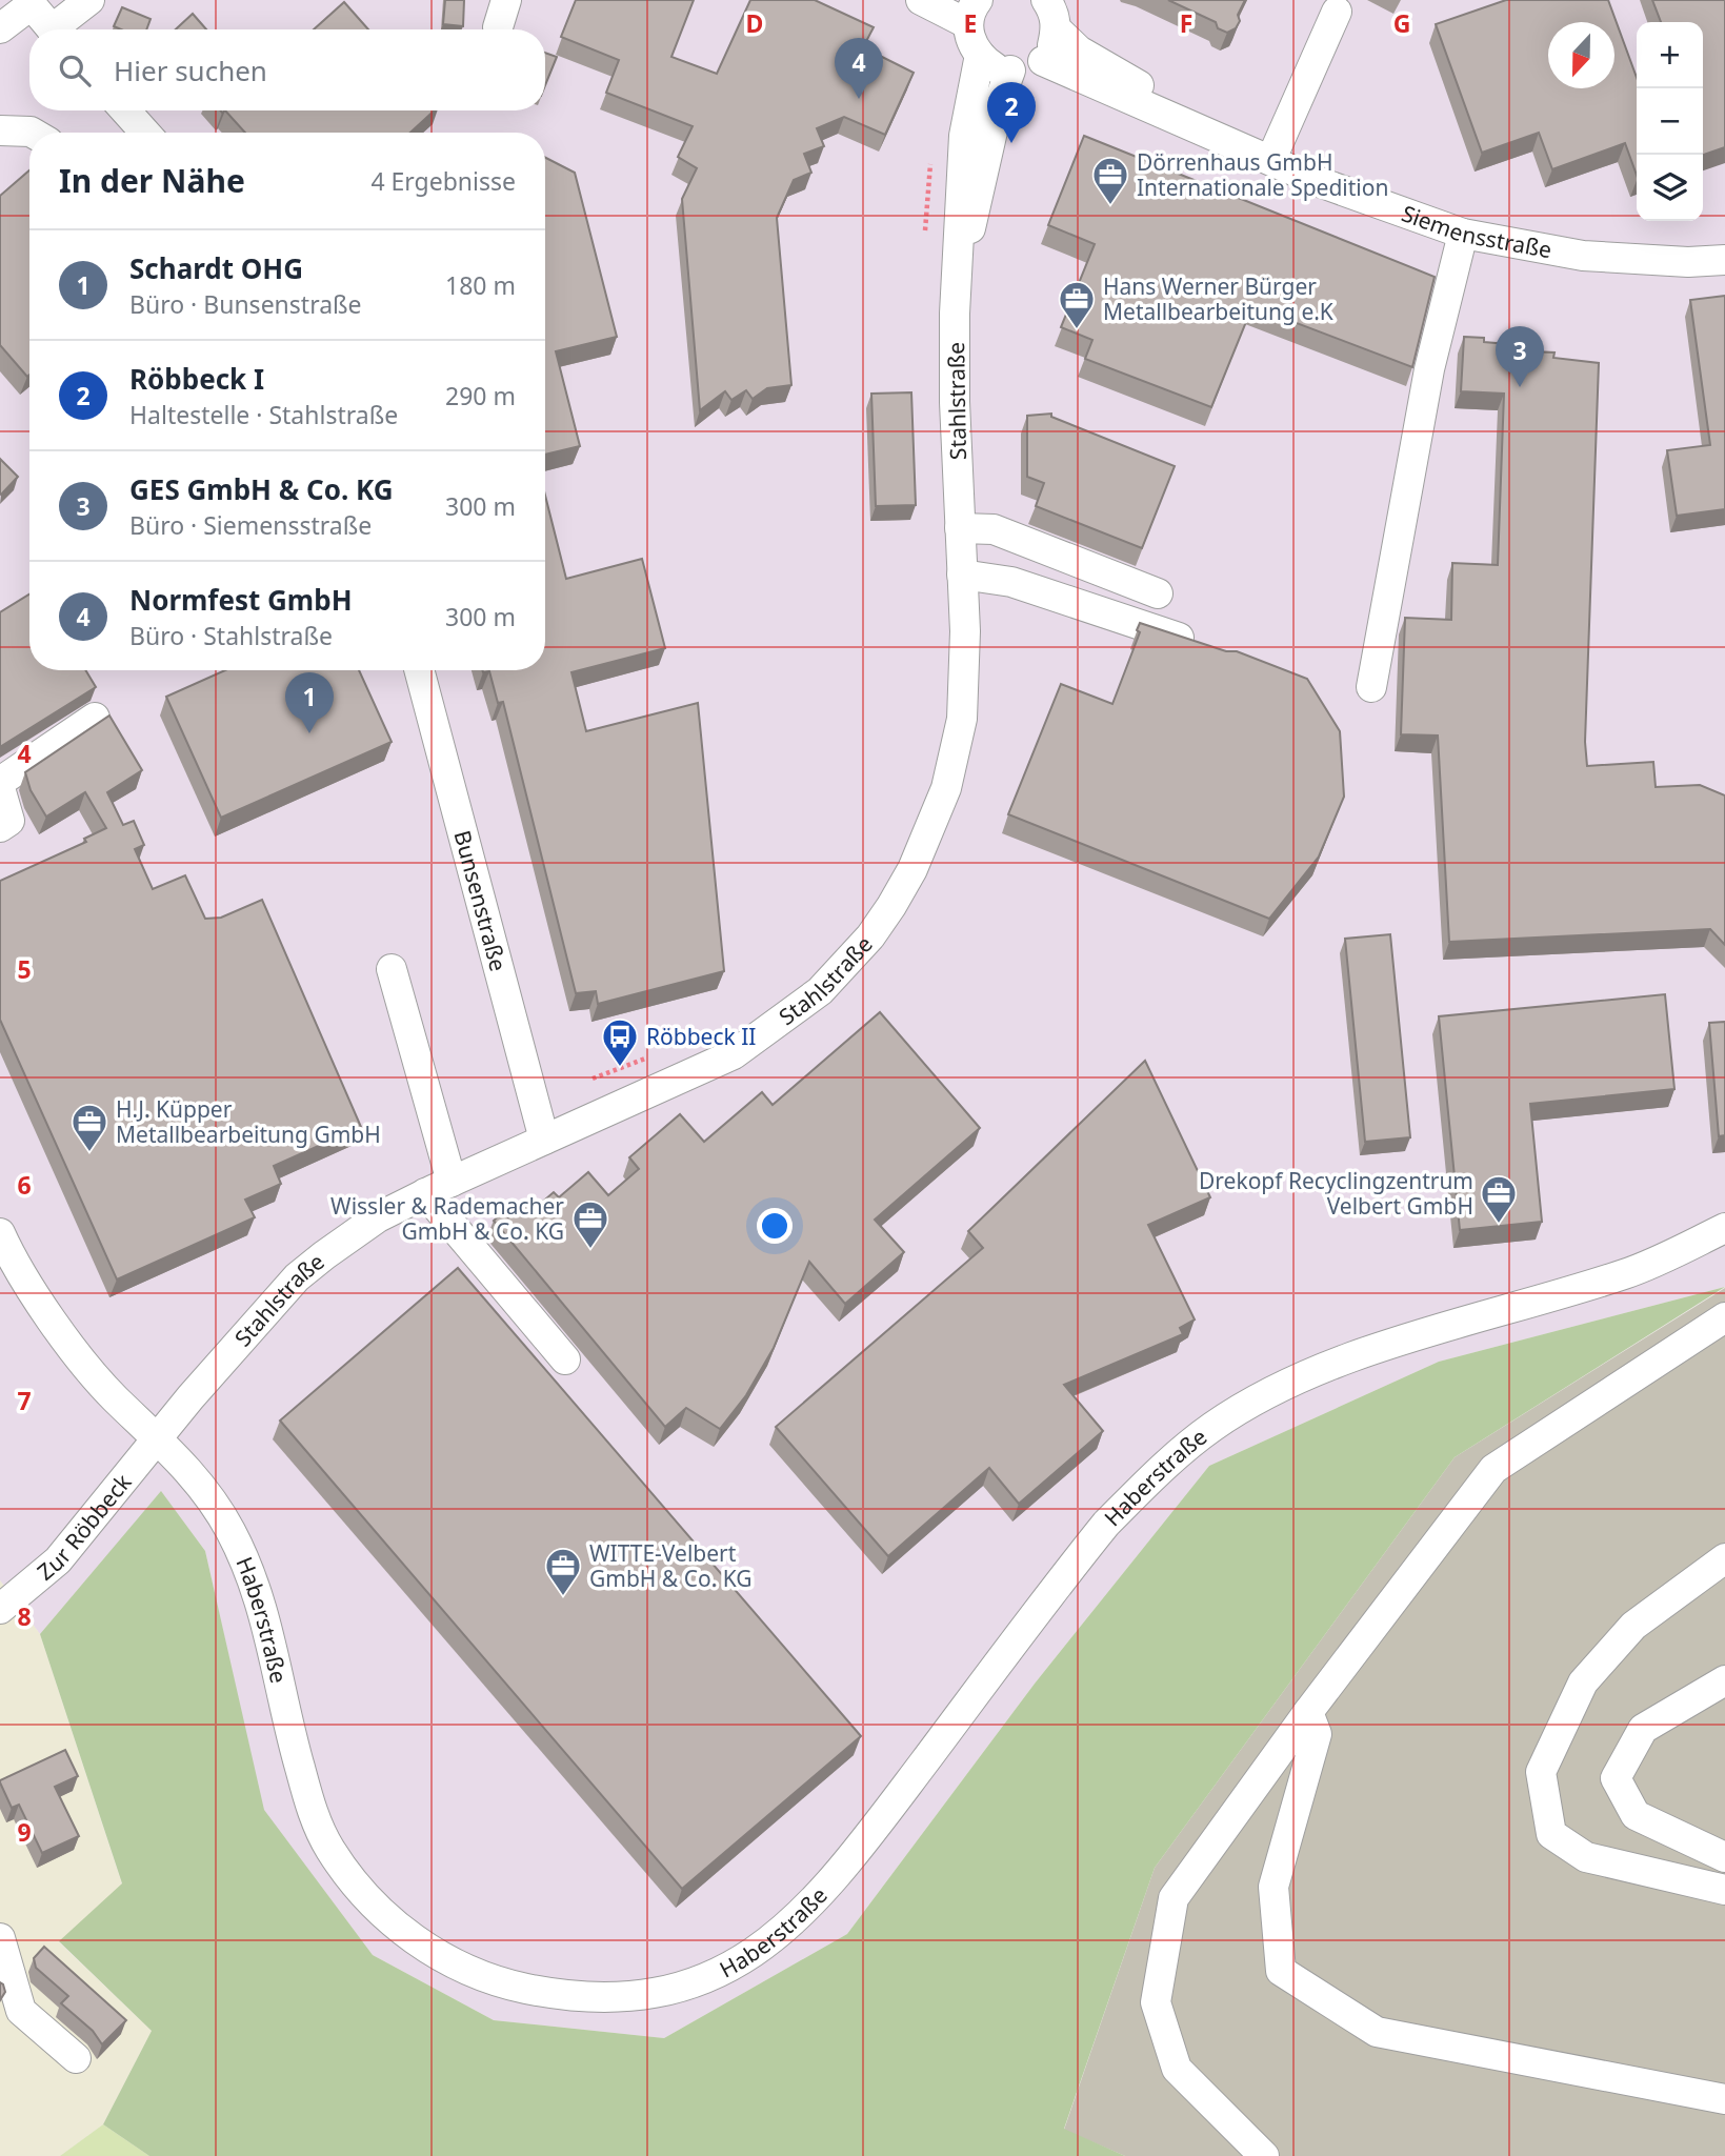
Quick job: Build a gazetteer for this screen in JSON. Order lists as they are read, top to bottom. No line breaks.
{"streets":{"street":["Siemensstraße","Stahlstraße","Bunsenstraße","Haberstraße","Zur Röbbeck"]},"crossings":[["Stahlstraße","Bunsenstraße"],["Stahlstraße","Haberstraße"],["Stahlstraße","Zur Röbbeck"],["Haberstraße","Zur Röbbeck"]],"places":{"office":["Dörrenhaus GmbH Internationale Spedition","Hans Werner Bürger Metallbearbeitung e.K","H.J. Küpper Metallbearbeitung GmbH","Drekopf Recyclingzentrum Velbert GmbH","Wissler & Rademacher GmbH & Co. KG","WITTE-Velbert GmbH & Co. KG"],"bus stop":["Röbbeck II"]},"north":"bottom","page":{"map_buttons":["+","−"],"search":"Hier suchen","pins":["4","2","3","1"],"heading":["In der Nähe","4 Ergebnisse"],"list":[{"mark":"1","name":"Schardt OHG","note":"Büro · Bunsenstraße","value":"180 m"},{"mark":"2","name":"Röbbeck I","note":"Haltestelle · Stahlstraße","value":"290 m"},{"mark":"3","name":"GES GmbH & Co. KG","note":"Büro · Siemensstraße","value":"300 m"},{"mark":"4","name":"Normfest GmbH","note":"Büro · Stahlstraße","value":"300 m"}]},"grid":{"columns":["D","E","F","G"],"rows":["4","5","6","7","8","9"]}}
